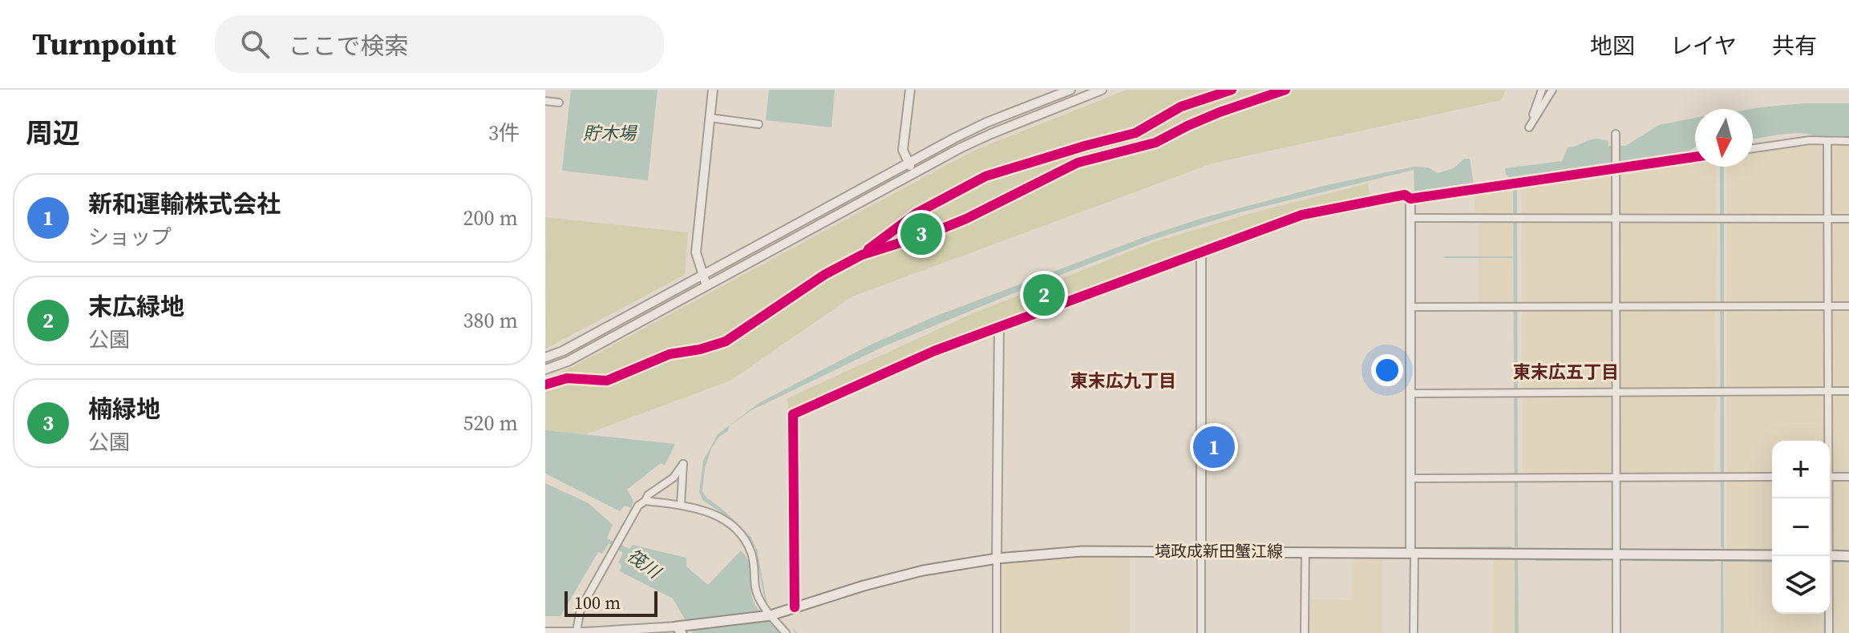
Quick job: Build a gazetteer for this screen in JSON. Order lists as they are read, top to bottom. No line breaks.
{"streets":{"main road":["境政成新田蟹江線"]},"districts":["東末広五丁目","東末広九丁目"],"water":["貯木場","筏川"],"scale_bar":"100 m","north":"bottom","page":{"header":"Turnpoint","search":"ここで検索","nav":["地図","レイヤ","共有"],"heading":["周辺","3件"],"list":[{"mark":"1","name":"新和運輸株式会社","note":"ショップ","value":"200 m"},{"mark":"2","name":"末広緑地","note":"公園","value":"380 m"},{"mark":"3","name":"楠緑地","note":"公園","value":"520 m"}],"pins":["3","2","1"],"map_buttons":["+","−"],"scale":"100 m"}}
